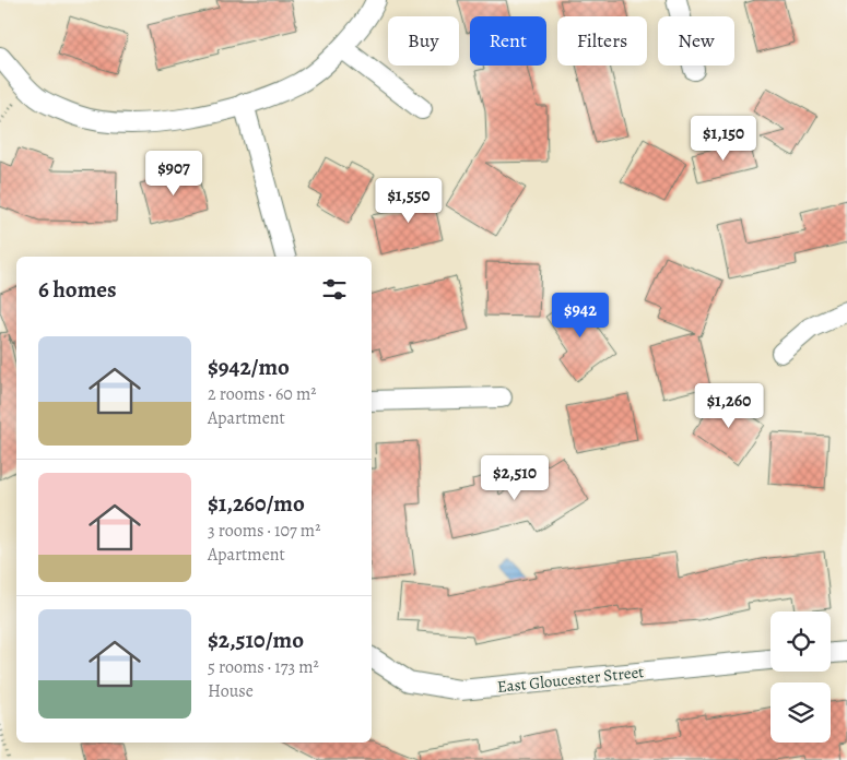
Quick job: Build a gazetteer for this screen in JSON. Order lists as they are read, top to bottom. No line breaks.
{"streets":{"street":["East Gloucester Street"]},"page":{"chip":["Buy","Rent","Filters","New"],"price":["$1,150","$907","$1,550","$942","$1,260","$2,510"],"heading":"6 homes","list":[{"name":"$942/mo","note":"2 rooms · 60 m² · Apartment"},{"name":"$1,260/mo","note":"3 rooms · 107 m² · Apartment"},{"name":"$2,510/mo","note":"5 rooms · 173 m² · House"}]}}
